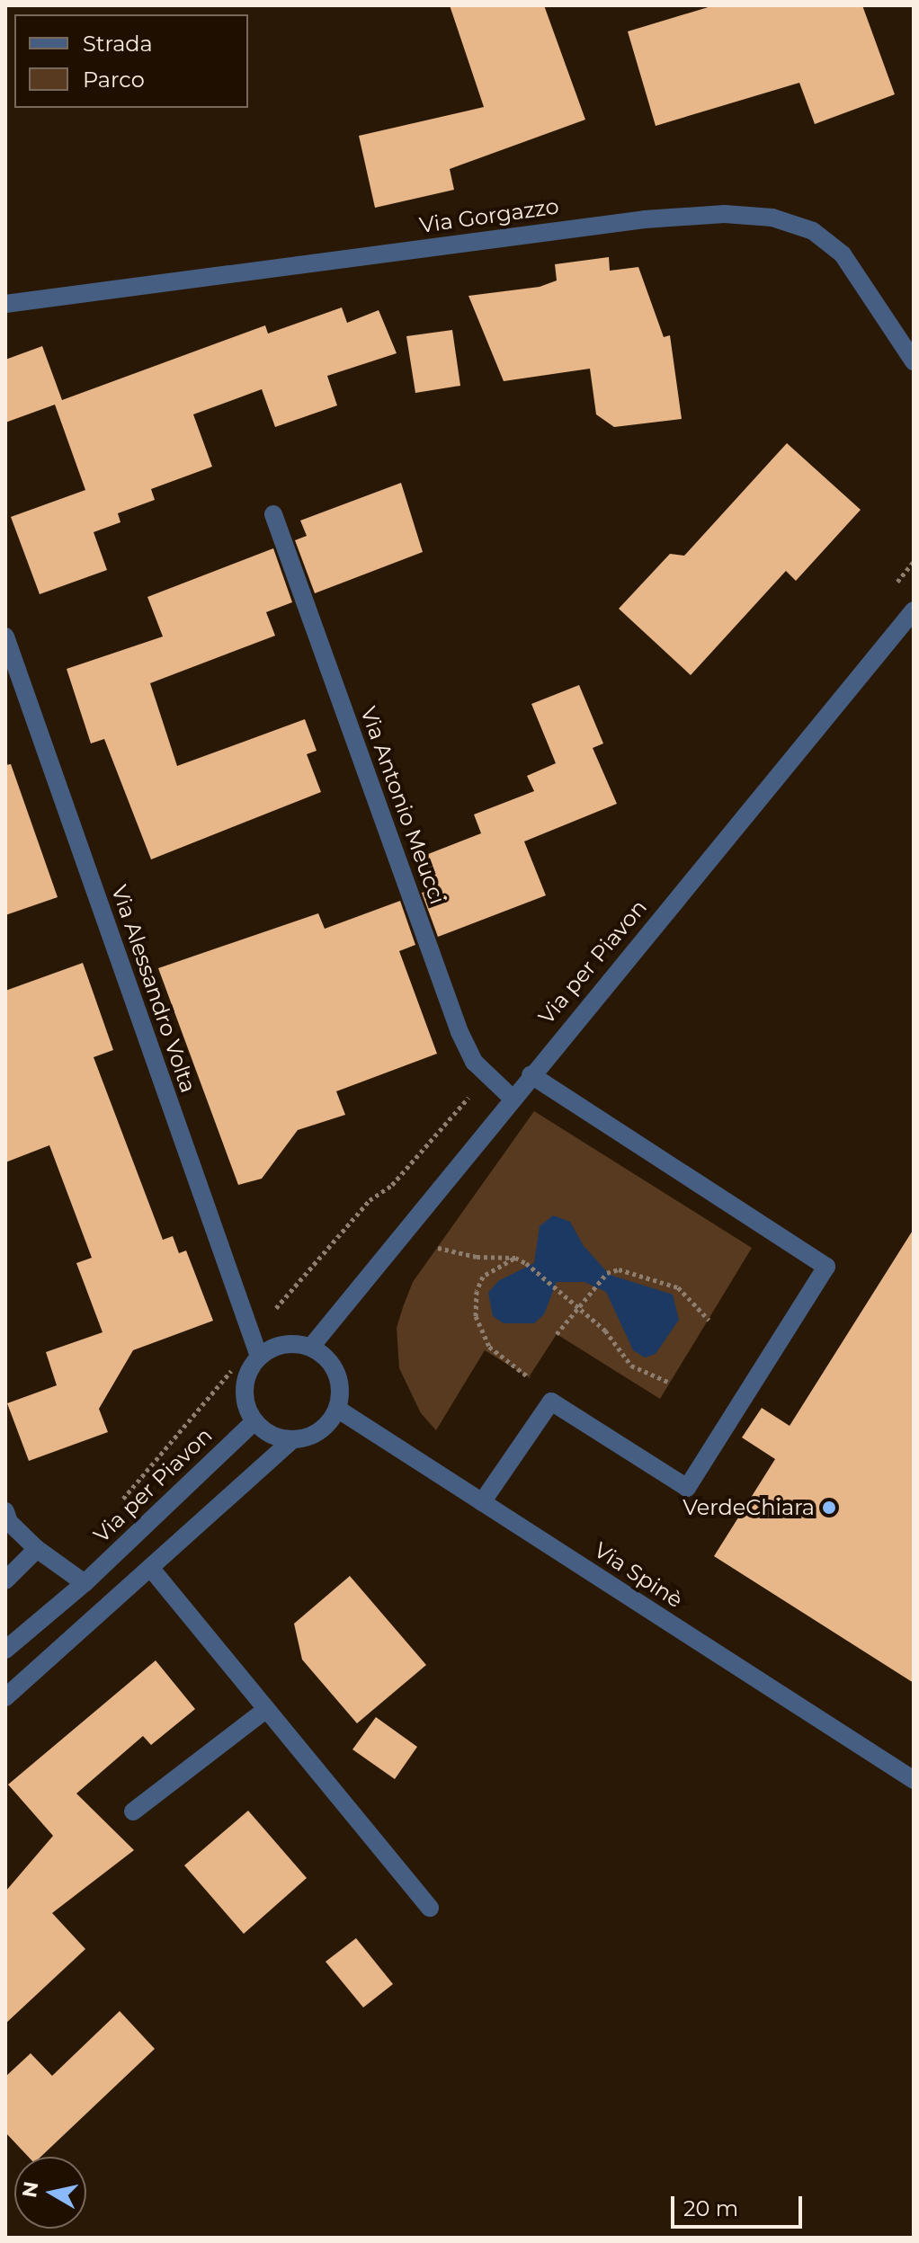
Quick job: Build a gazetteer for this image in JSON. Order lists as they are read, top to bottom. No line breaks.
{"streets":{"street":["Via Gorgazzo","Via Antonio Meucci","Via per Piavon","Via Alessandro Volta","Via Spinè"]},"crossings":[["Via Antonio Meucci","Via per Piavon"],["Via per Piavon","Via Alessandro Volta"],["Via per Piavon","Via Spinè"],["Via Alessandro Volta","Via Spinè"]],"places":["VerdeChiara"],"legend":["Strada","Parco"],"scale_bar":"20 m","north":"left"}
